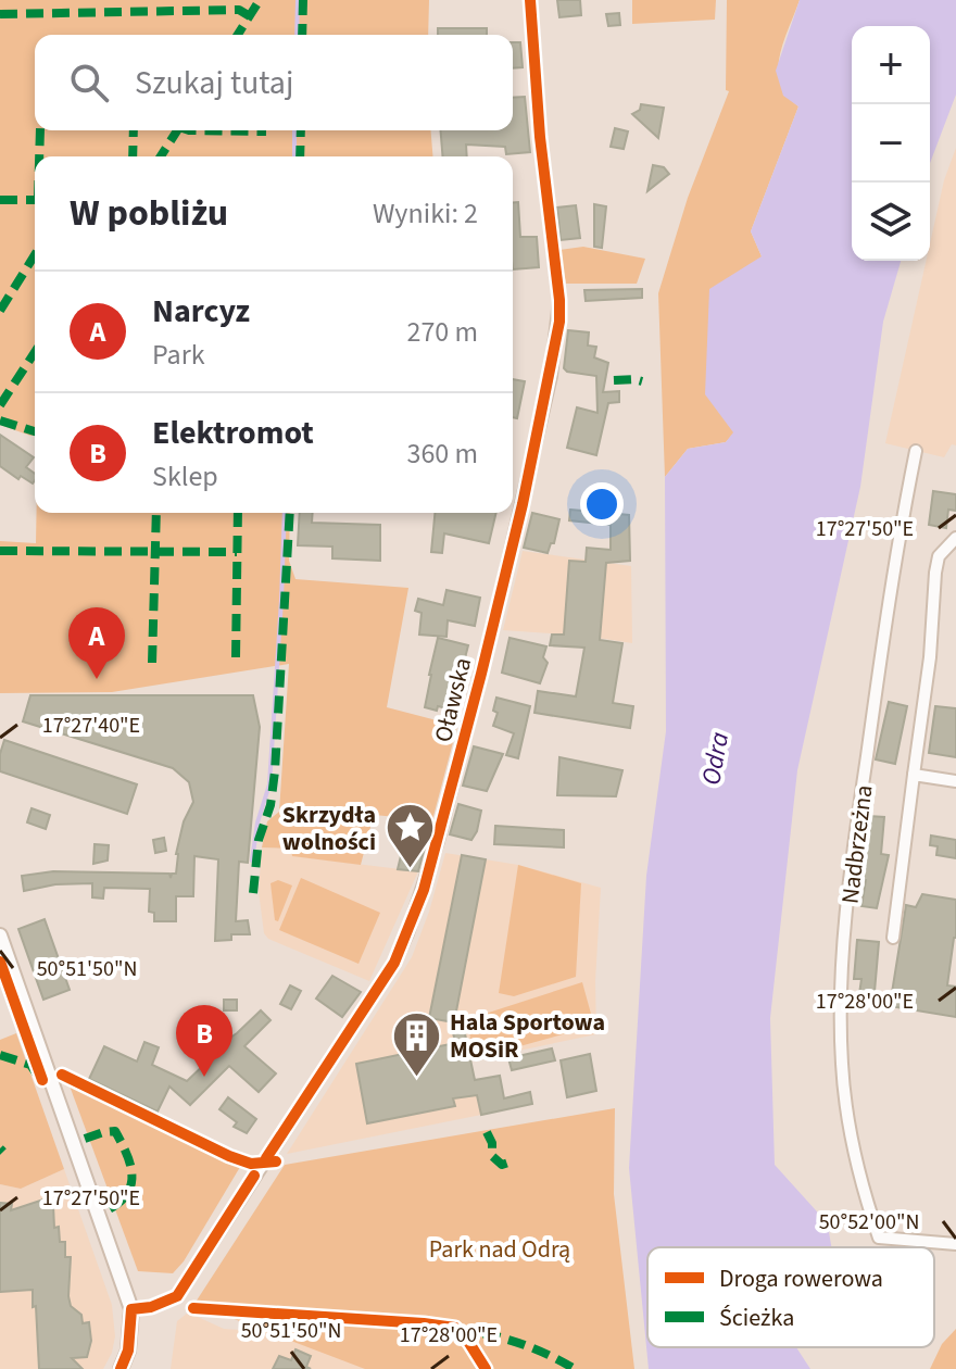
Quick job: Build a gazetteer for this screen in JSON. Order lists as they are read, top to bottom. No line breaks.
{"streets":{"street":["Oławska","Nadbrzeżna"]},"water":["Odra"],"parks":["Park nad Odrą"],"places":{"place":["Skrzydła wolności"],"building":["Hala Sportowa MOSiR"]},"legend":["Droga rowerowa","Ścieżka"],"page":{"map_buttons":["+","−"],"search":"Szukaj tutaj","heading":["W pobliżu","Wyniki: 2"],"list":[{"mark":"A","name":"Narcyz","note":"Park","value":"270 m"},{"mark":"B","name":"Elektromot","note":"Sklep","value":"360 m"}],"pins":["A","B"]},"coordinates":["17°27'50\"E","17°27'40\"E","50°51'50\"N","17°28'00\"E","50°52'00\"N"]}
